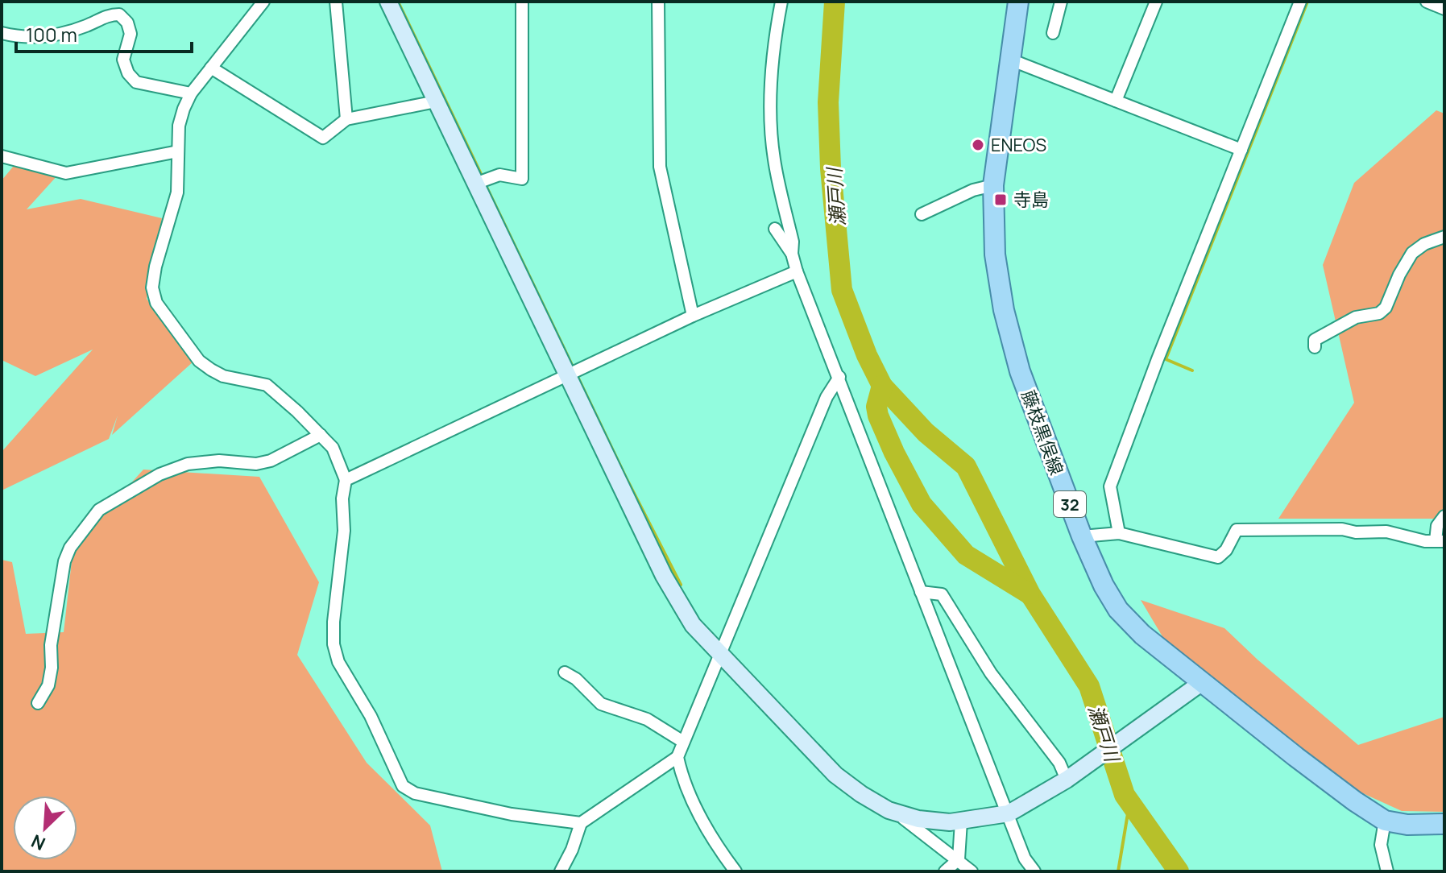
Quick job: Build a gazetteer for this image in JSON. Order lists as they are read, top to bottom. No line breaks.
{"streets":{"main road":["藤枝黒俣線","32"]},"water":["瀬戸川"],"places":{"other":["ENEOS"],"transit":["寺島"]},"scale_bar":"100 m","north":"bottom left"}
